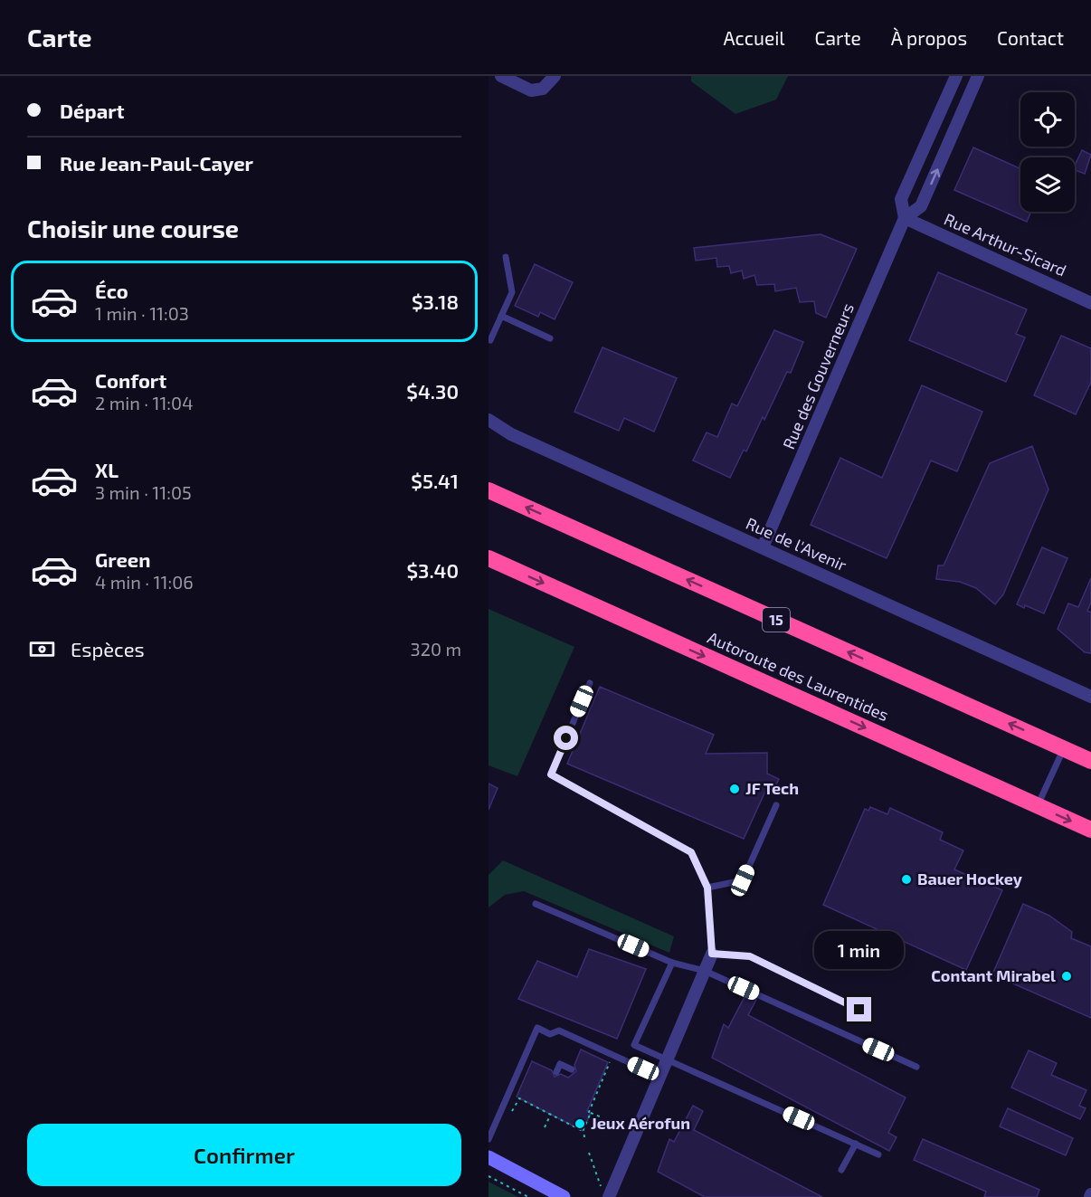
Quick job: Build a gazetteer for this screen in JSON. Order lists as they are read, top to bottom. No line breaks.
{"streets":{"highway":["15","Autoroute des Laurentides"],"street":["Rue Arthur-Sicard","Rue des Gouverneurs","Rue de l'Avenir"]},"crossings":[["Rue Arthur-Sicard","Rue des Gouverneurs"],["Rue des Gouverneurs","Rue de l'Avenir"]],"places":["JF Tech","Bauer Hockey","Contant Mirabel","Jeux Aérofun"],"page":{"header":"Carte","nav":["Accueil","Carte","À propos","Contact"],"banner":["Départ","Rue Jean-Paul-Cayer"],"heading":"Choisir une course","list":[{"name":"Éco","note":"1 min · 11:03","value":"$3.18"},{"name":"Confort","note":"2 min · 11:04","value":"$4.30"},{"name":"XL","note":"3 min · 11:05","value":"$5.41"},{"name":"Green","note":"4 min · 11:06","value":"$3.40"}],"pay":["Espèces","320 m"],"bubble":"1 min","buttons":"Confirmer"}}
